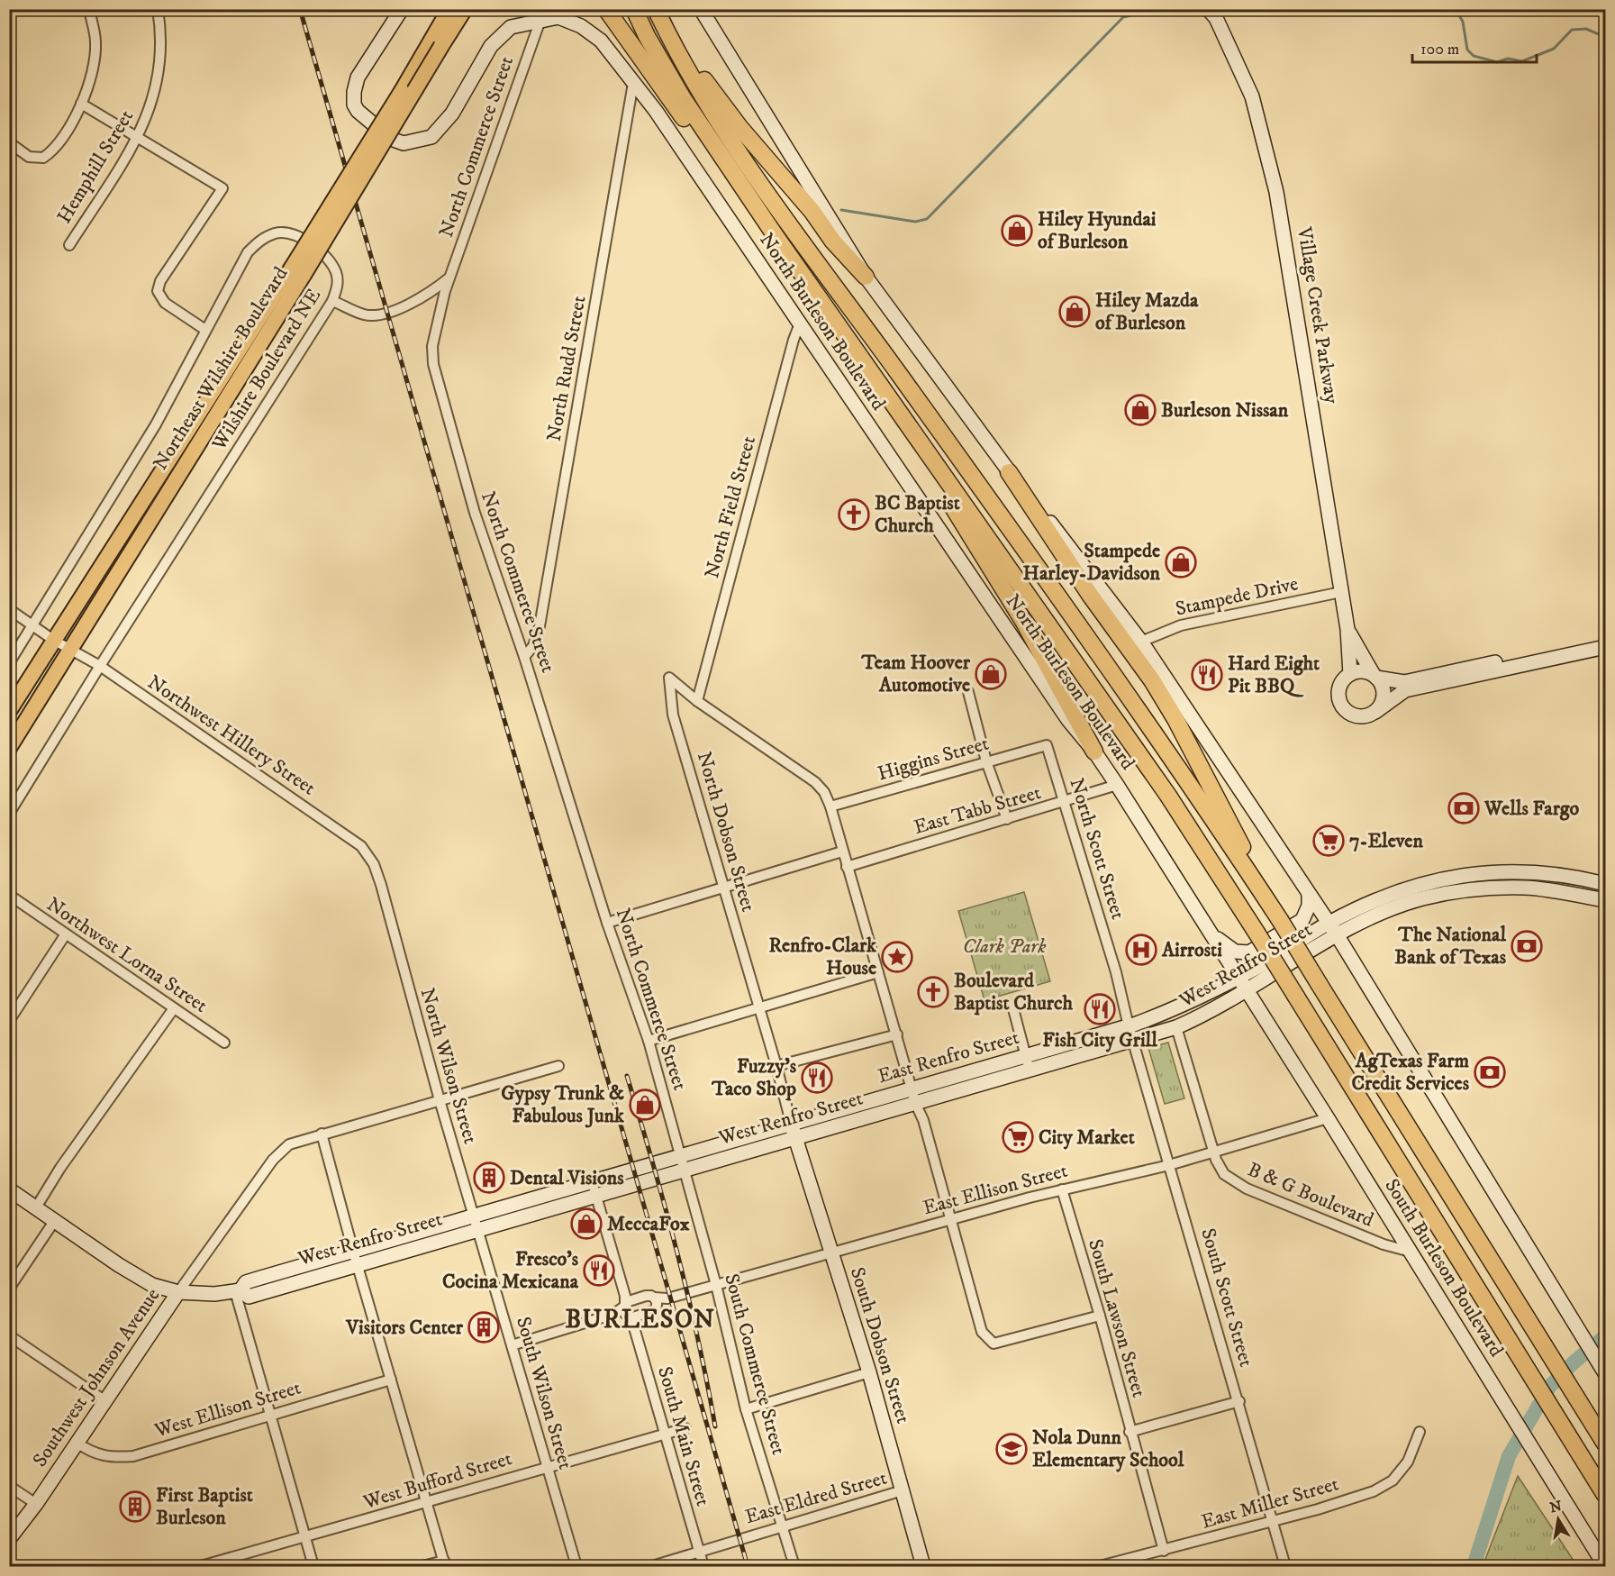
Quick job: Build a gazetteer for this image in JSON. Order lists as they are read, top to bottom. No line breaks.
{"streets":{"main road":["Village Creek Parkway","North Burleson Boulevard","Northeast Wilshire Boulevard","West Renfro Street","East Renfro Street","South Burleson Boulevard","South Dobson Street","Southwest Johnson Avenue"],"street":["North Commerce Street","Hemphill Street","North Rudd Street","Wilshire Boulevard NE","North Field Street","Stampede Drive","Northwest Hillery Street","Higgins Street","East Tabb Street","North Dobson Street","North Scott Street","Northwest Lorna Street","North Wilson Street","East Ellison Street","B & G Boulevard","South Scott Street","South Lawson Street","South Commerce Street","South Wilson Street","West Ellison Street","South Main Street","West Bufford Street","East Eldred Street","East Miller Street"]},"crossings":[["North Commerce Street","North Burleson Boulevard"],["North Commerce Street","North Rudd Street"],["North Commerce Street","West Renfro Street"],["North Commerce Street","East Renfro Street"],["North Commerce Street","South Commerce Street"],["Village Creek Parkway","Stampede Drive"],["North Burleson Boulevard","North Rudd Street"],["North Burleson Boulevard","North Field Street"],["North Burleson Boulevard","East Tabb Street"],["North Burleson Boulevard","West Renfro Street"],["North Burleson Boulevard","East Renfro Street"],["North Burleson Boulevard","South Burleson Boulevard"],["Northeast Wilshire Boulevard","Northwest Hillery Street"],["Wilshire Boulevard NE","Northwest Hillery Street"],["North Field Street","North Dobson Street"],["Northwest Hillery Street","North Wilson Street"],["Higgins Street","North Scott Street"],["East Tabb Street","North Scott Street"],["North Dobson Street","East Renfro Street"],["North Dobson Street","South Dobson Street"],["North Scott Street","West Renfro Street"],["North Scott Street","East Renfro Street"],["North Scott Street","South Scott Street"],["West Renfro Street","East Renfro Street"],["West Renfro Street","North Wilson Street"],["West Renfro Street","B & G Boulevard"],["West Renfro Street","South Burleson Boulevard"],["West Renfro Street","South Scott Street"],["West Renfro Street","South Dobson Street"],["West Renfro Street","South Commerce Street"],["West Renfro Street","Southwest Johnson Avenue"],["West Renfro Street","South Wilson Street"],["West Renfro Street","South Main Street"],["East Renfro Street","South Scott Street"],["East Renfro Street","South Dobson Street"],["North Wilson Street","South Wilson Street"],["East Ellison Street","B & G Boulevard"],["East Ellison Street","South Burleson Boulevard"],["East Ellison Street","South Scott Street"],["East Ellison Street","South Lawson Street"],["East Ellison Street","South Dobson Street"],["East Ellison Street","South Commerce Street"],["East Ellison Street","South Wilson Street"],["East Ellison Street","South Main Street"],["B & G Boulevard","South Burleson Boulevard"],["South Scott Street","East Miller Street"],["South Lawson Street","East Miller Street"],["South Dobson Street","East Eldred Street"],["South Commerce Street","East Eldred Street"],["Southwest Johnson Avenue","West Ellison Street"],["South Wilson Street","West Bufford Street"],["South Main Street","West Bufford Street"],["South Main Street","East Eldred Street"]],"districts":["BURLESON"],"parks":["Clark Park"],"places":{"shop":["Hiley Hyundai of Burleson","Hiley Mazda of Burleson","Burleson Nissan","Stampede Harley-Davidson","Team Hoover Automotive","Gypsy Trunk & Fabulous Junk","MeccaFox"],"church":["BC Baptist Church","Boulevard Baptist Church"],"restaurant":["Hard Eight Pit BBQ","Fish City Grill","Fuzzy's Taco Shop","Fresco's Cocina Mexicana"],"bank":["Wells Fargo","The National Bank of Texas","AgTexas Farm Credit Services"],"supermarket":["7-Eleven","City Market"],"hospital":["Airrosti"],"place":["Renfro-Clark House"],"building":["Dental Visions","Visitors Center","First Baptist Burleson"],"school or university":["Nola Dunn Elementary School"]},"scale_bar":"100 m","north":"top"}
